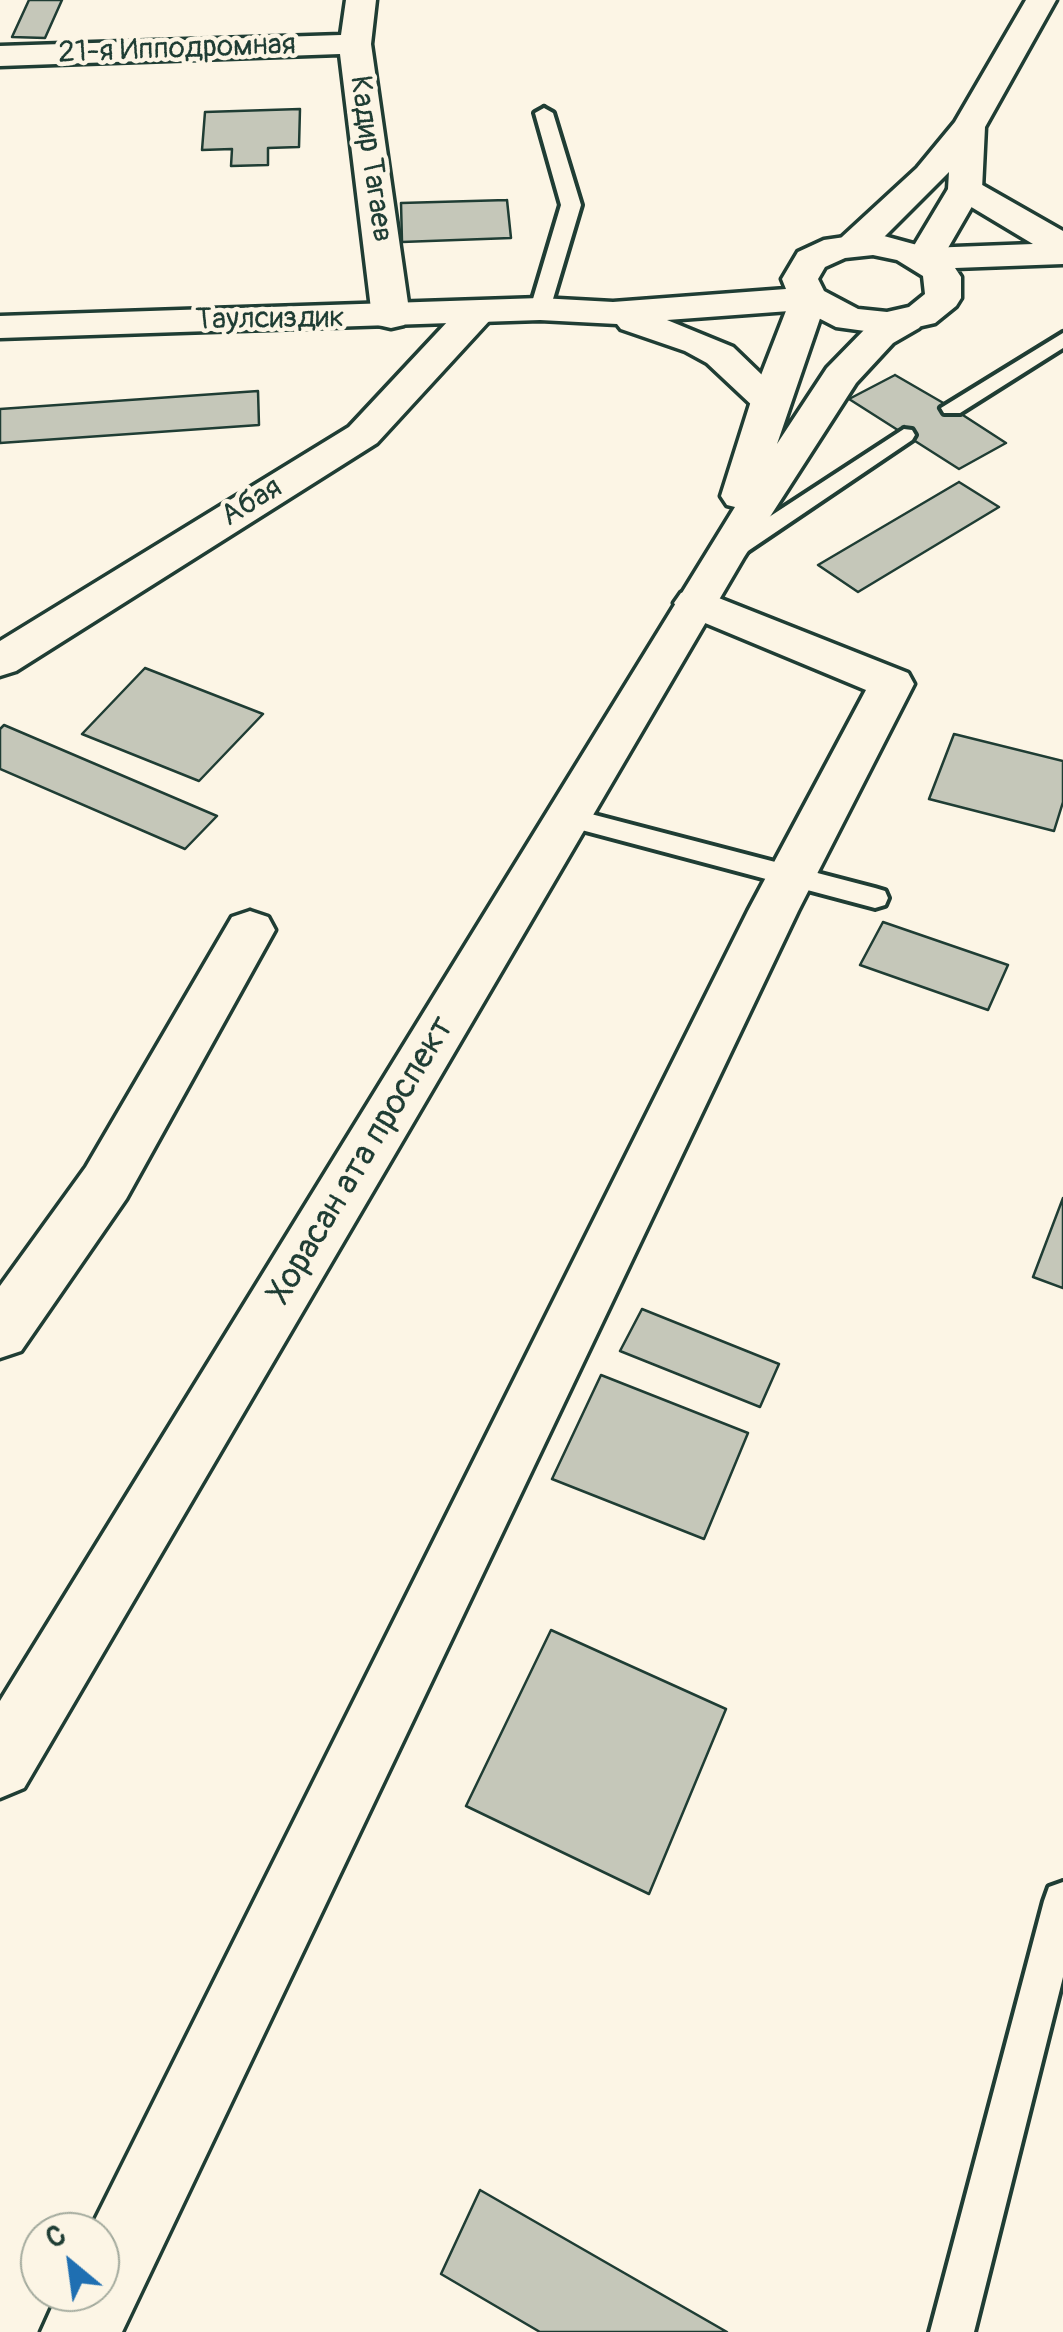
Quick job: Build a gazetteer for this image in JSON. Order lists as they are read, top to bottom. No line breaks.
{"streets":{"main road":["21-я Ипподромная","Кадир Тагаев","Таулсиздик","Абая","Хорасан ата проспект"]},"crossings":[["21-я Ипподромная","Кадир Тагаев"],["Кадир Тагаев","Таулсиздик"],["Таулсиздик","Абая"],["Таулсиздик","Хорасан ата проспект"]],"north":"top left"}
